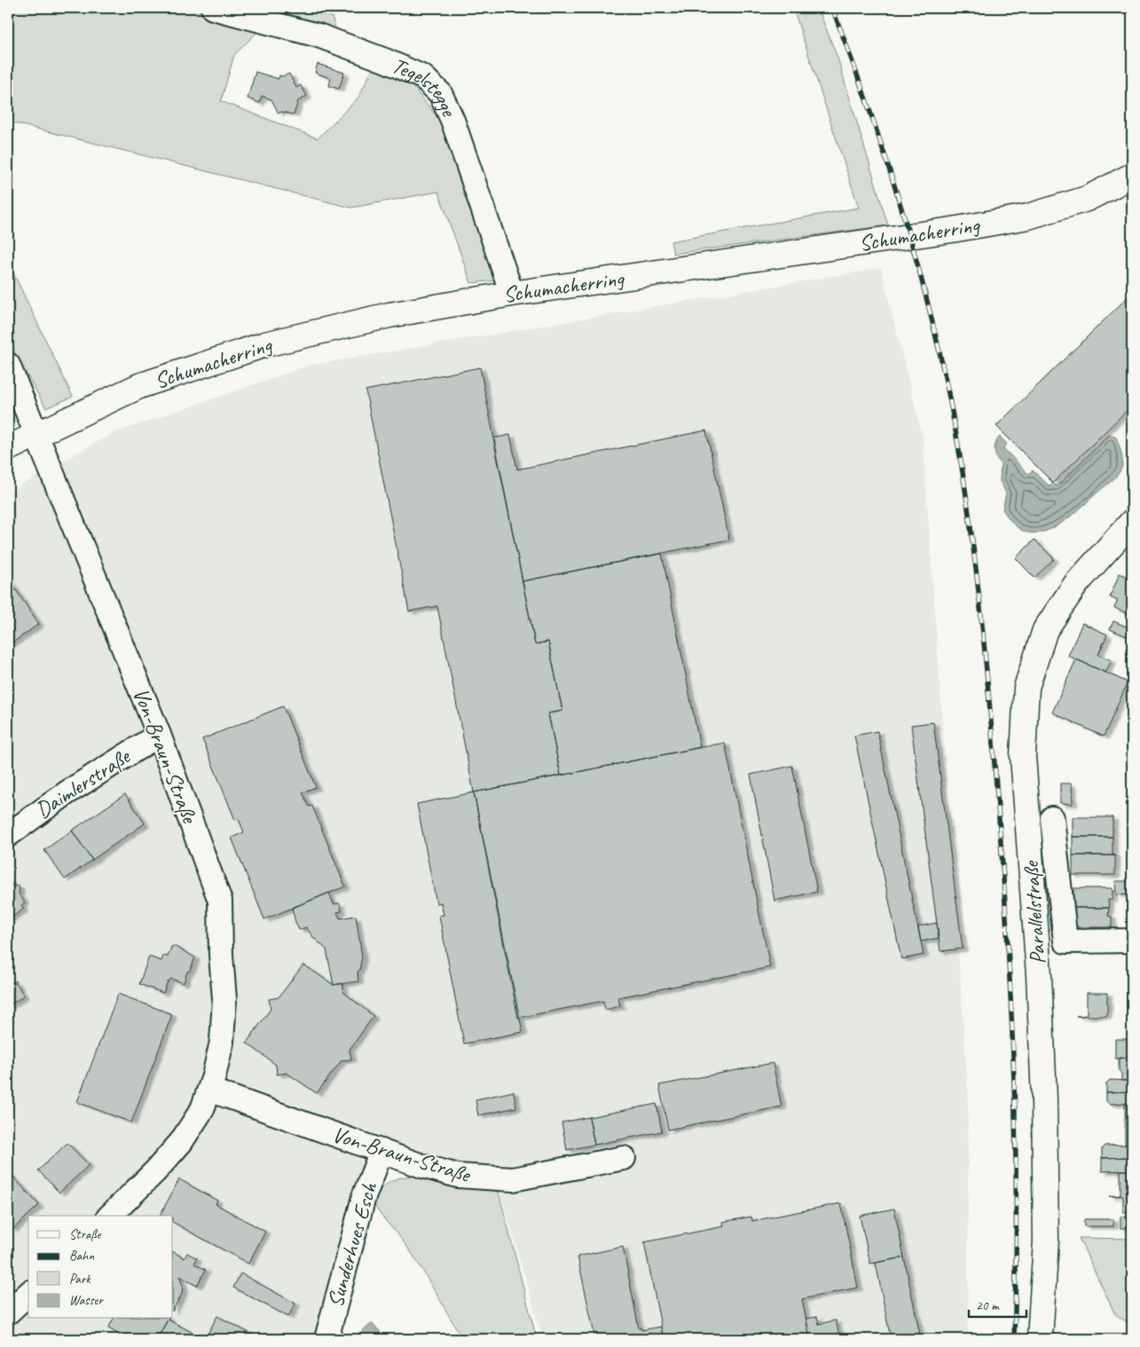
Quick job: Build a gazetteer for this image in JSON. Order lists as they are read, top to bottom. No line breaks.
{"streets":{"main road":["Schumacherring","Parallelstraße"],"street":["Tegelstegge","Von-Braun-Straße","Daimlerstraße","Sunderhues Esch"]},"crossings":[["Tegelstegge","Schumacherring"],["Schumacherring","Von-Braun-Straße"],["Von-Braun-Straße","Daimlerstraße"],["Von-Braun-Straße","Sunderhues Esch"]],"legend":["Straße","Bahn","Park","Wasser"],"scale_bar":"20 m"}
